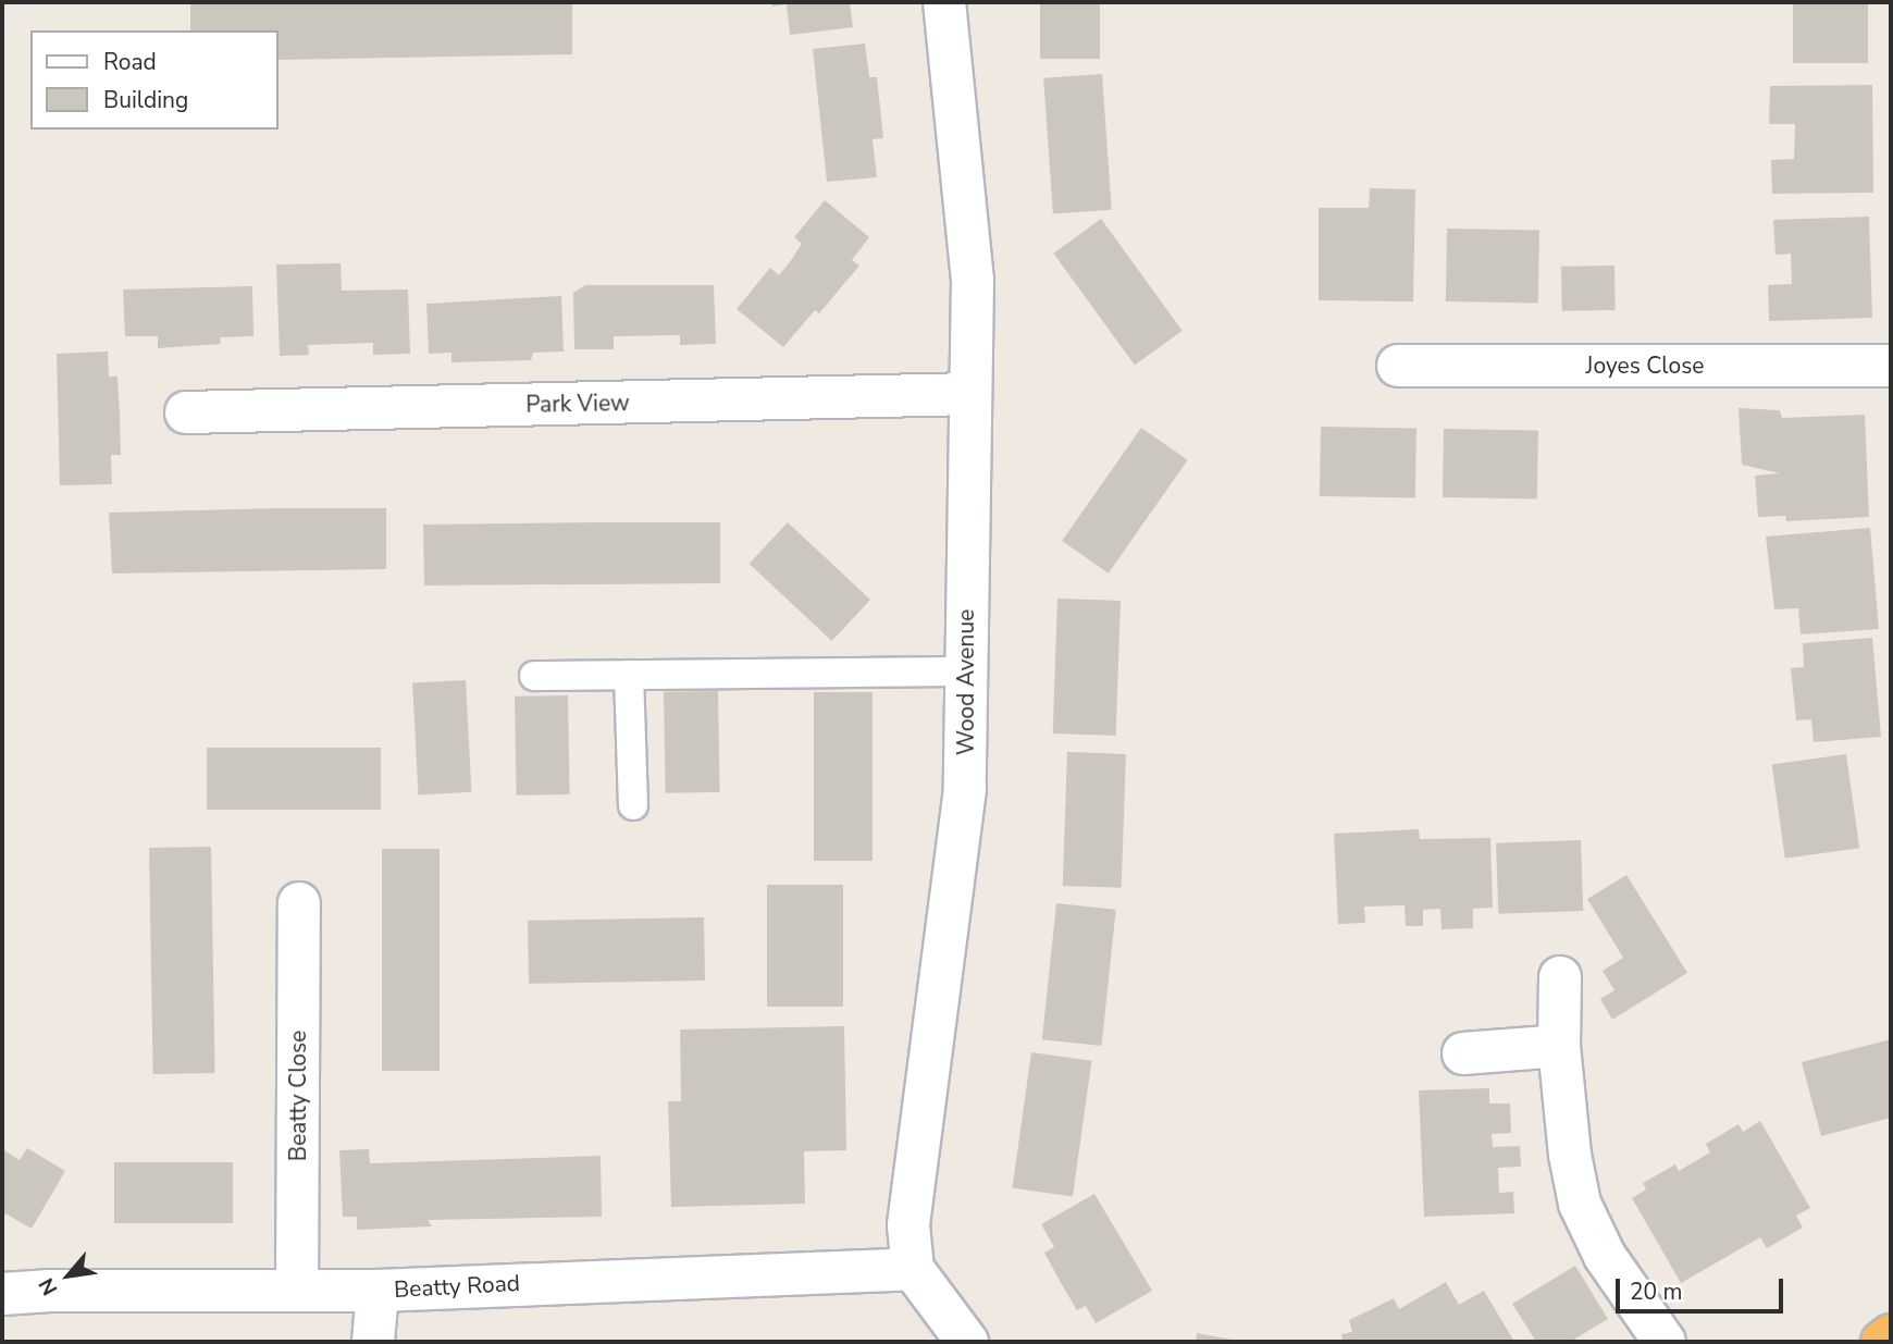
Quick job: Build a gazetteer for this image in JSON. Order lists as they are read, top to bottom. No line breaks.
{"streets":{"street":["Joyes Close","Park View","Wood Avenue","Beatty Close","Beatty Road"]},"crossings":[["Park View","Wood Avenue"],["Wood Avenue","Beatty Road"],["Beatty Close","Beatty Road"]],"legend":["Road","Building"],"scale_bar":"20 m","north":"bottom left"}
